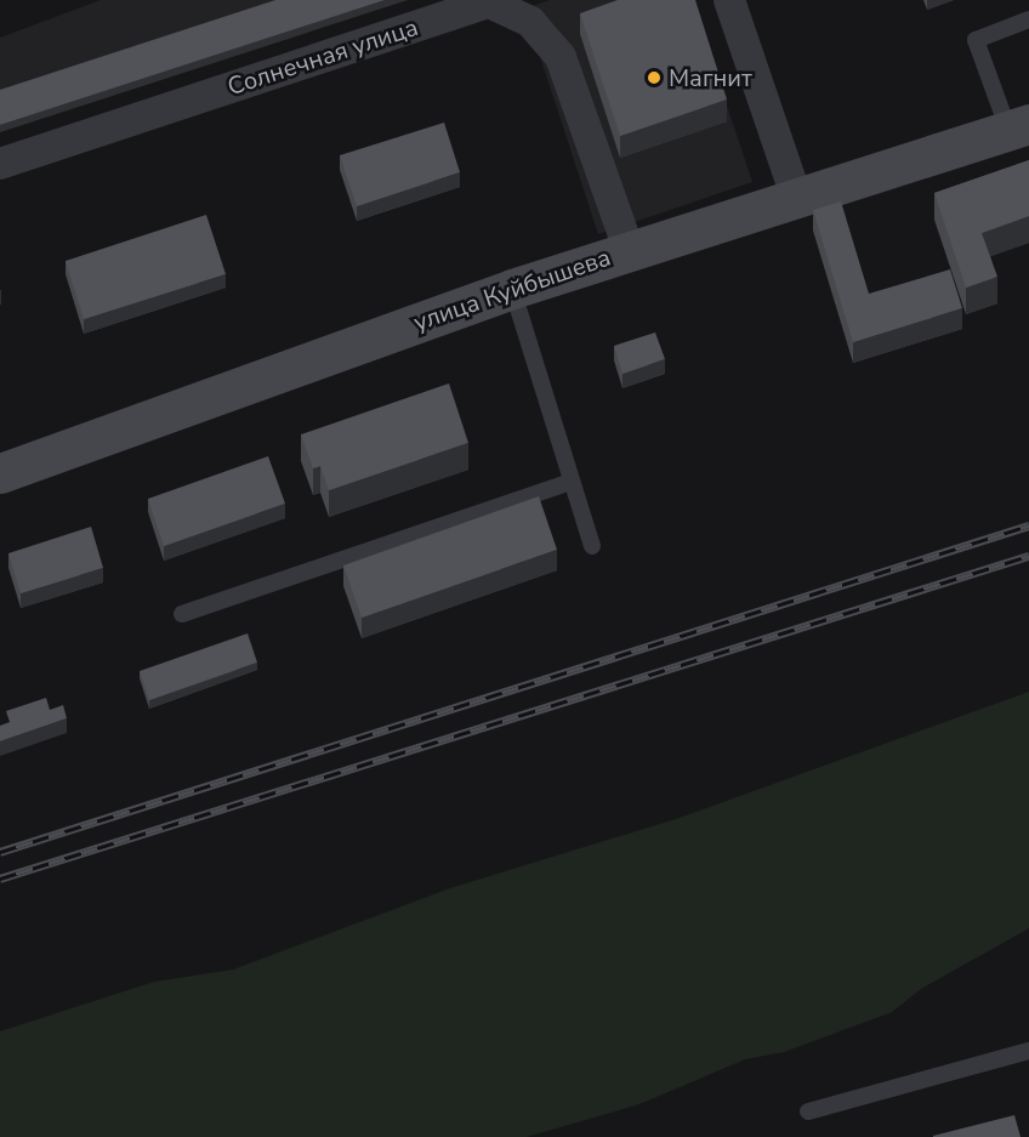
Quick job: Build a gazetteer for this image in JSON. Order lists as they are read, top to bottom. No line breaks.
{"streets":{"street":["Солнечная улица","улица Куйбышева"]},"crossings":[["Солнечная улица","улица Куйбышева"]],"places":["Магнит"]}
